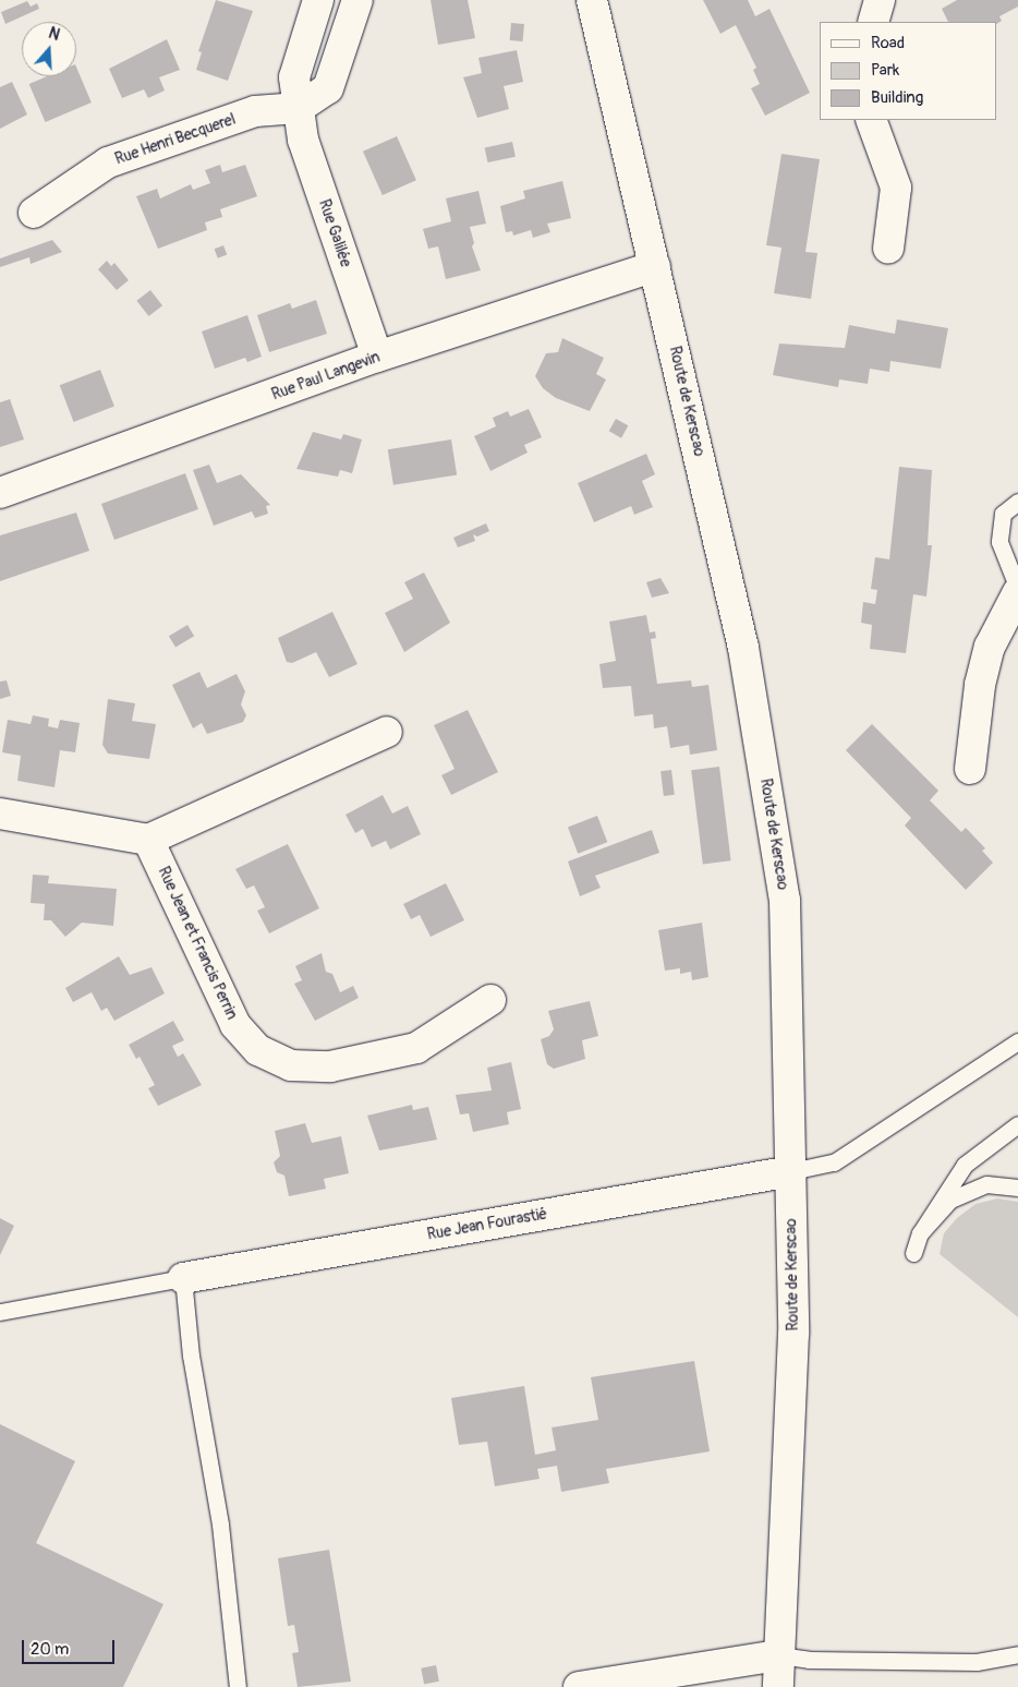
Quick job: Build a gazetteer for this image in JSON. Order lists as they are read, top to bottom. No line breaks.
{"streets":{"street":["Rue Henri Becquerel","Rue Galilée","Rue Paul Langevin","Route de Kerscao","Rue Jean et Francis Perrin","Rue Jean Fourastié"]},"crossings":[["Rue Henri Becquerel","Rue Galilée"],["Rue Galilée","Rue Paul Langevin"],["Rue Paul Langevin","Route de Kerscao"],["Route de Kerscao","Rue Jean Fourastié"]],"legend":["Road","Park","Building"],"scale_bar":"20 m","north":"top"}
